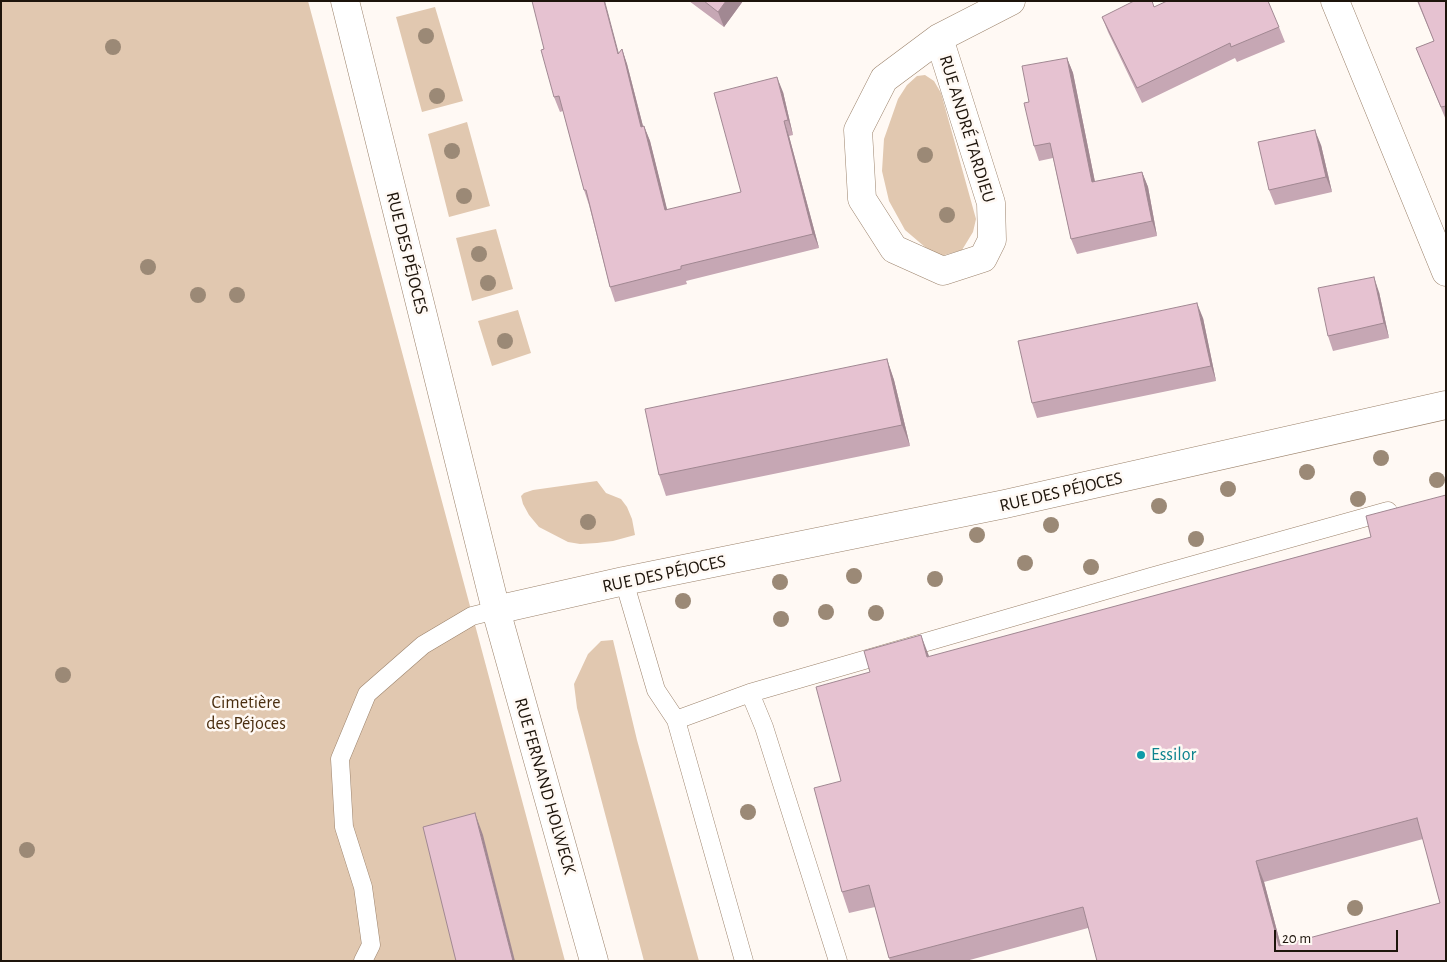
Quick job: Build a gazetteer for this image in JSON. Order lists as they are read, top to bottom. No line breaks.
{"streets":{"street":["RUE ANDRÉ TARDIEU","RUE DES PÉJOCES","RUE FERNAND HOLWECK"]},"crossings":[["RUE DES PÉJOCES","RUE FERNAND HOLWECK"]],"parks":["Cimetière des Péjoces"],"places":["Essilor"],"scale_bar":"20 m"}
